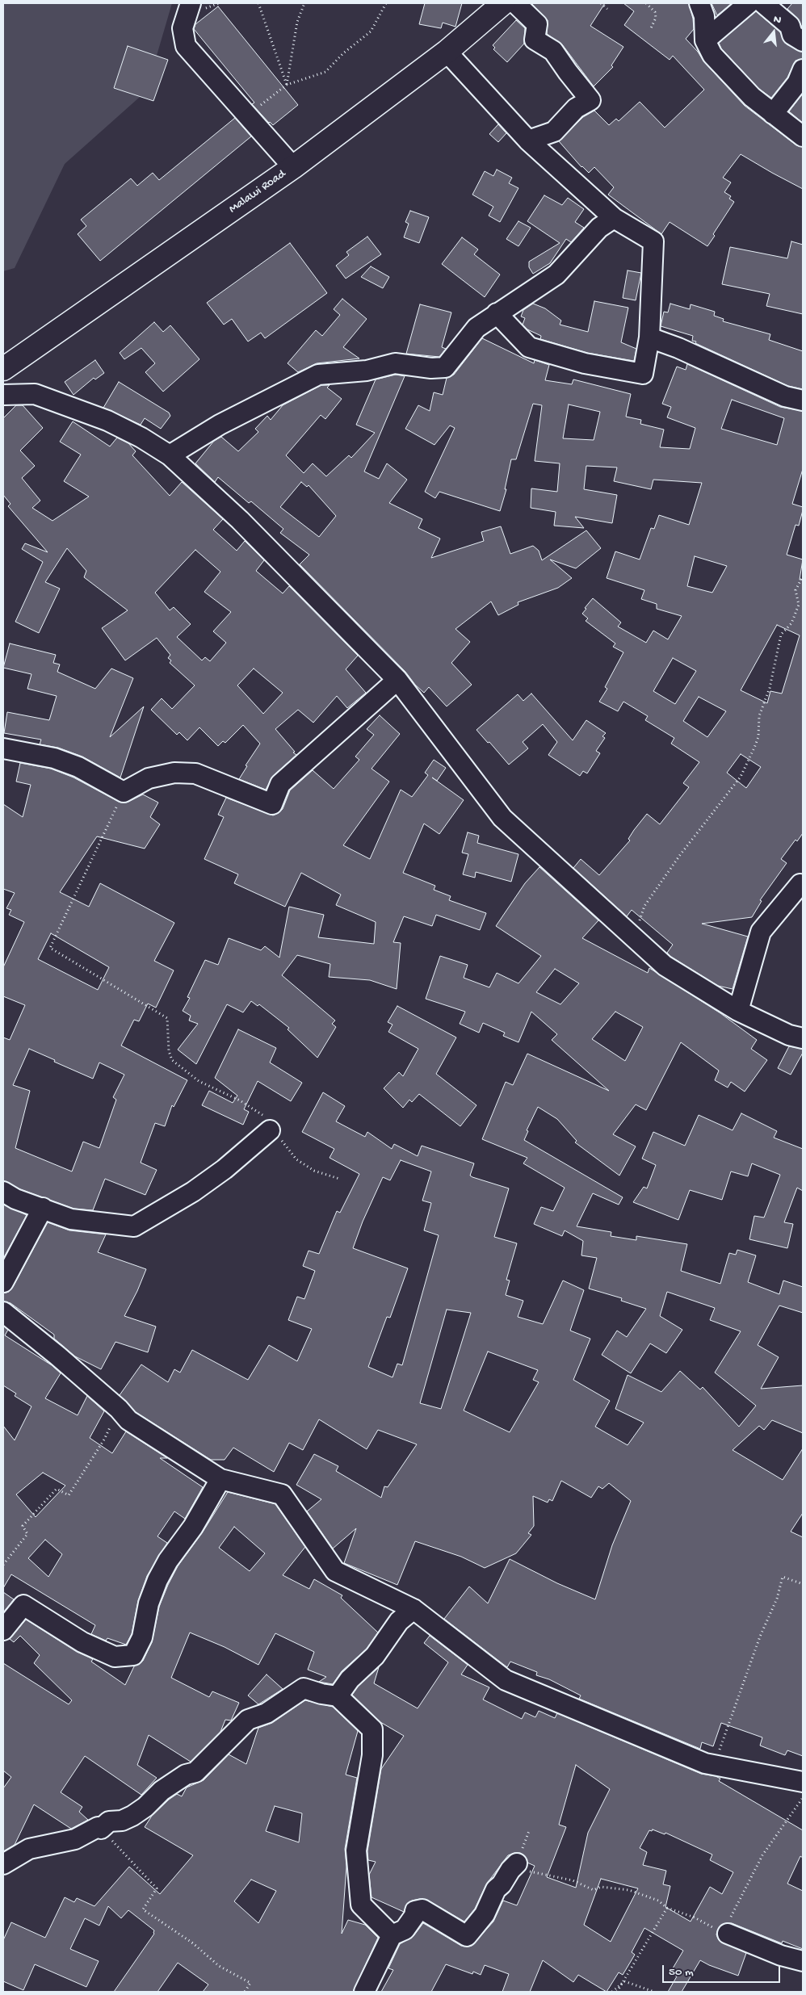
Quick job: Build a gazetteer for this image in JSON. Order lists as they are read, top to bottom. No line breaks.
{"streets":{"main road":["Malawi Road"]},"scale_bar":"50 m","north":"top"}
